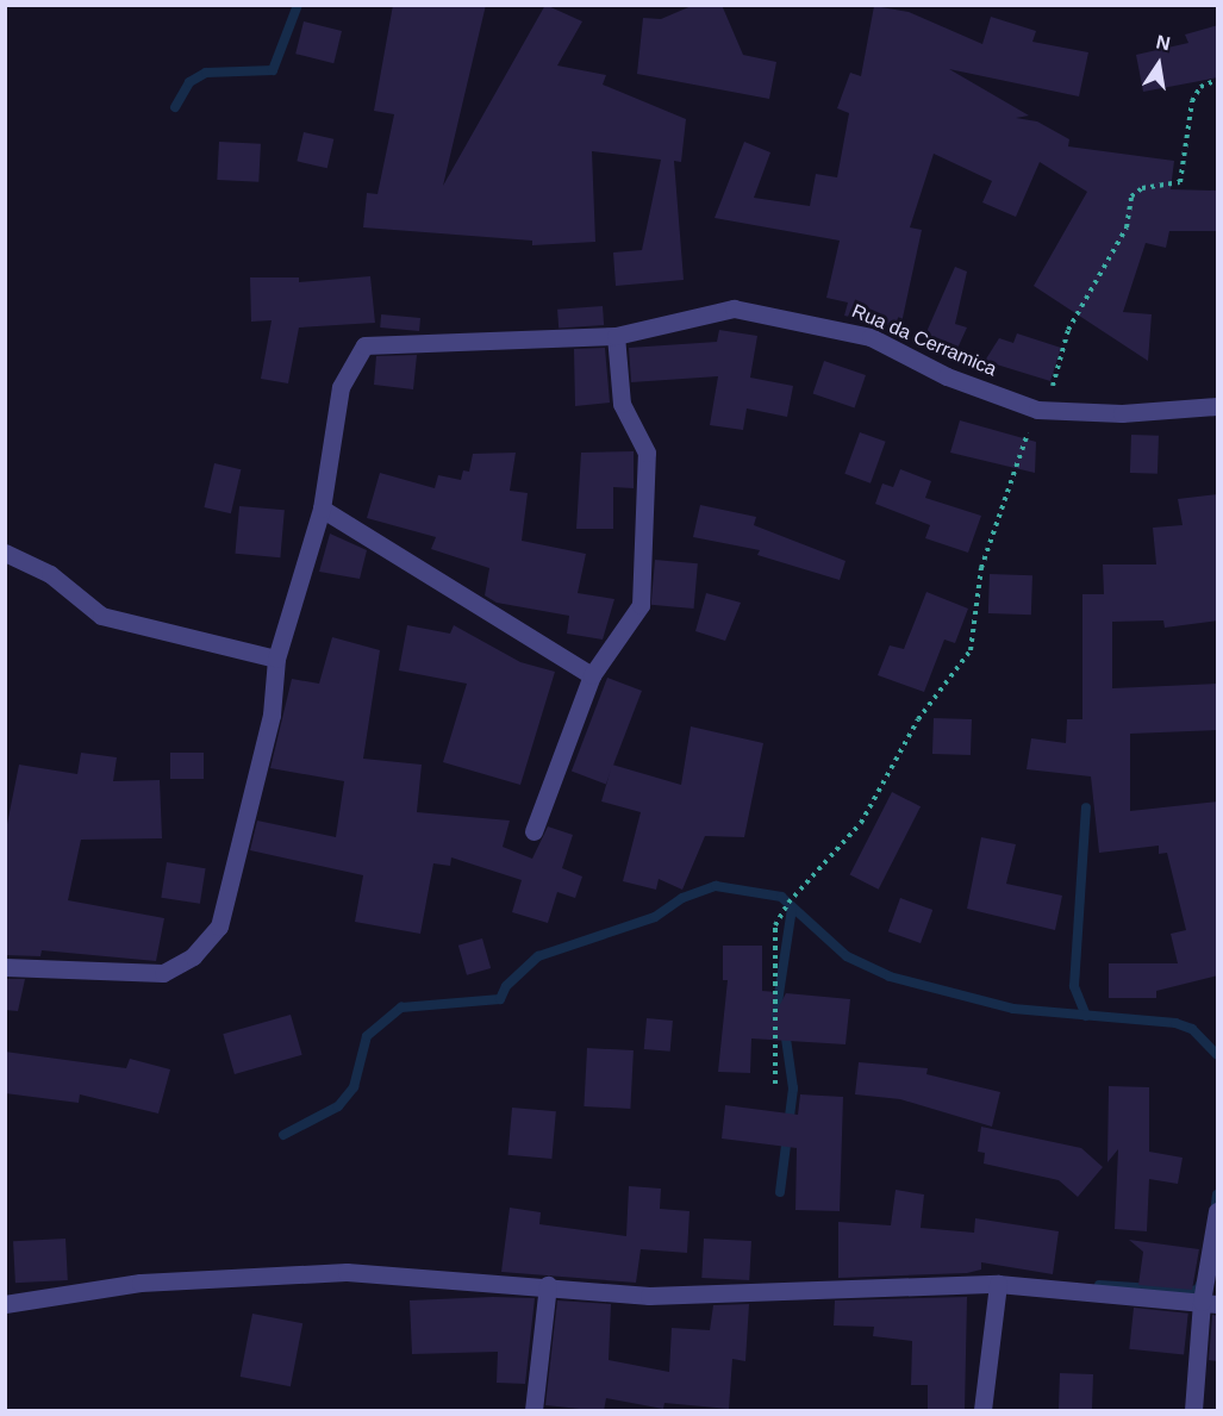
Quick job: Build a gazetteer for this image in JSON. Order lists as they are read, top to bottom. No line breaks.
{"streets":{"street":["Rua da Cerramica"]},"north":"top"}
